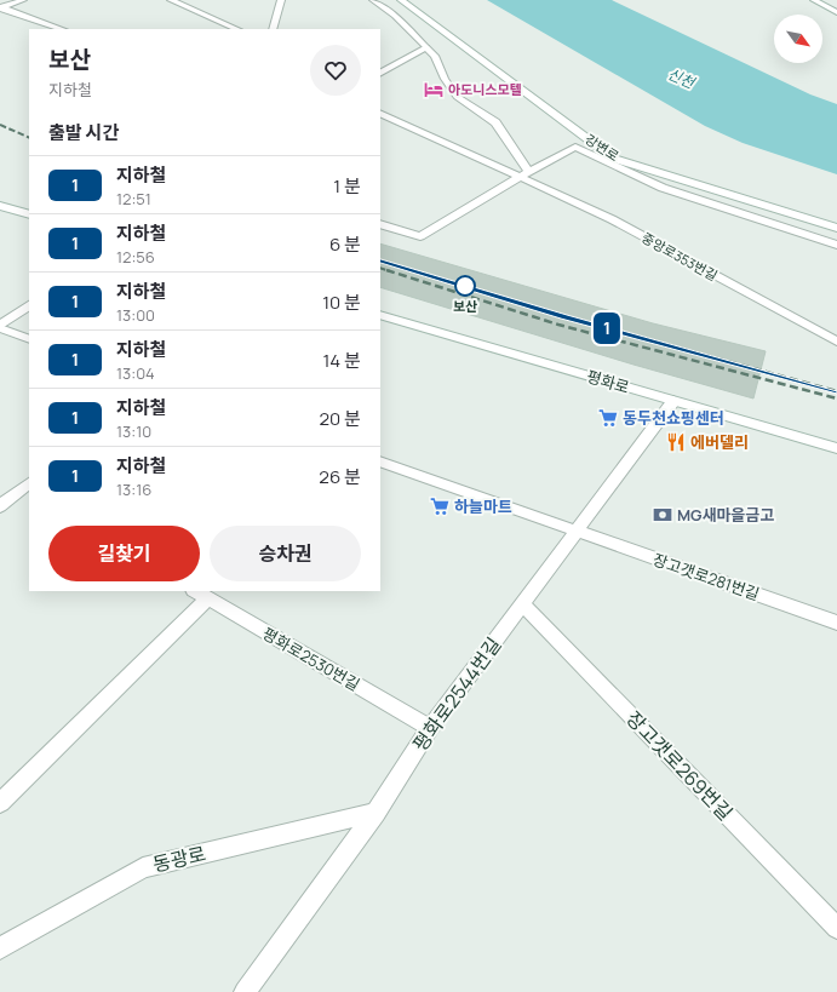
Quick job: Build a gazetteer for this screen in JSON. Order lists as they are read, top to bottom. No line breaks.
{"streets":{"street":["강변로","중앙로353번길","평화로","장고갯로281번길","평화로2530번길","평화로2544번길","장고갯로269번길","동광로"]},"crossings":[["평화로","평화로2544번길"],["장고갯로281번길","평화로2544번길"],["평화로2530번길","평화로2544번길"],["평화로2544번길","장고갯로269번길"],["평화로2544번길","동광로"]],"water":["신천"],"places":{"hotel":["아도니스모텔"],"other":["보산"],"supermarket":["동두천쇼핑센터","하늘마트"],"restaurant":["에버델리"],"bank":["MG새마을금고"]},"lines":["metro line 1"],"north":"bottom right","page":{"on_map":"1","heading":[["보산","지하철"],"출발 시간"],"list":[{"mark":"1","name":"지하철","note":"12:51","value":"1 분"},{"mark":"1","name":"지하철","note":"12:56","value":"6 분"},{"mark":"1","name":"지하철","note":"13:00","value":"10 분"},{"mark":"1","name":"지하철","note":"13:04","value":"14 분"},{"mark":"1","name":"지하철","note":"13:10","value":"20 분"},{"mark":"1","name":"지하철","note":"13:16","value":"26 분"}],"buttons":["길찾기","승차권"]}}
